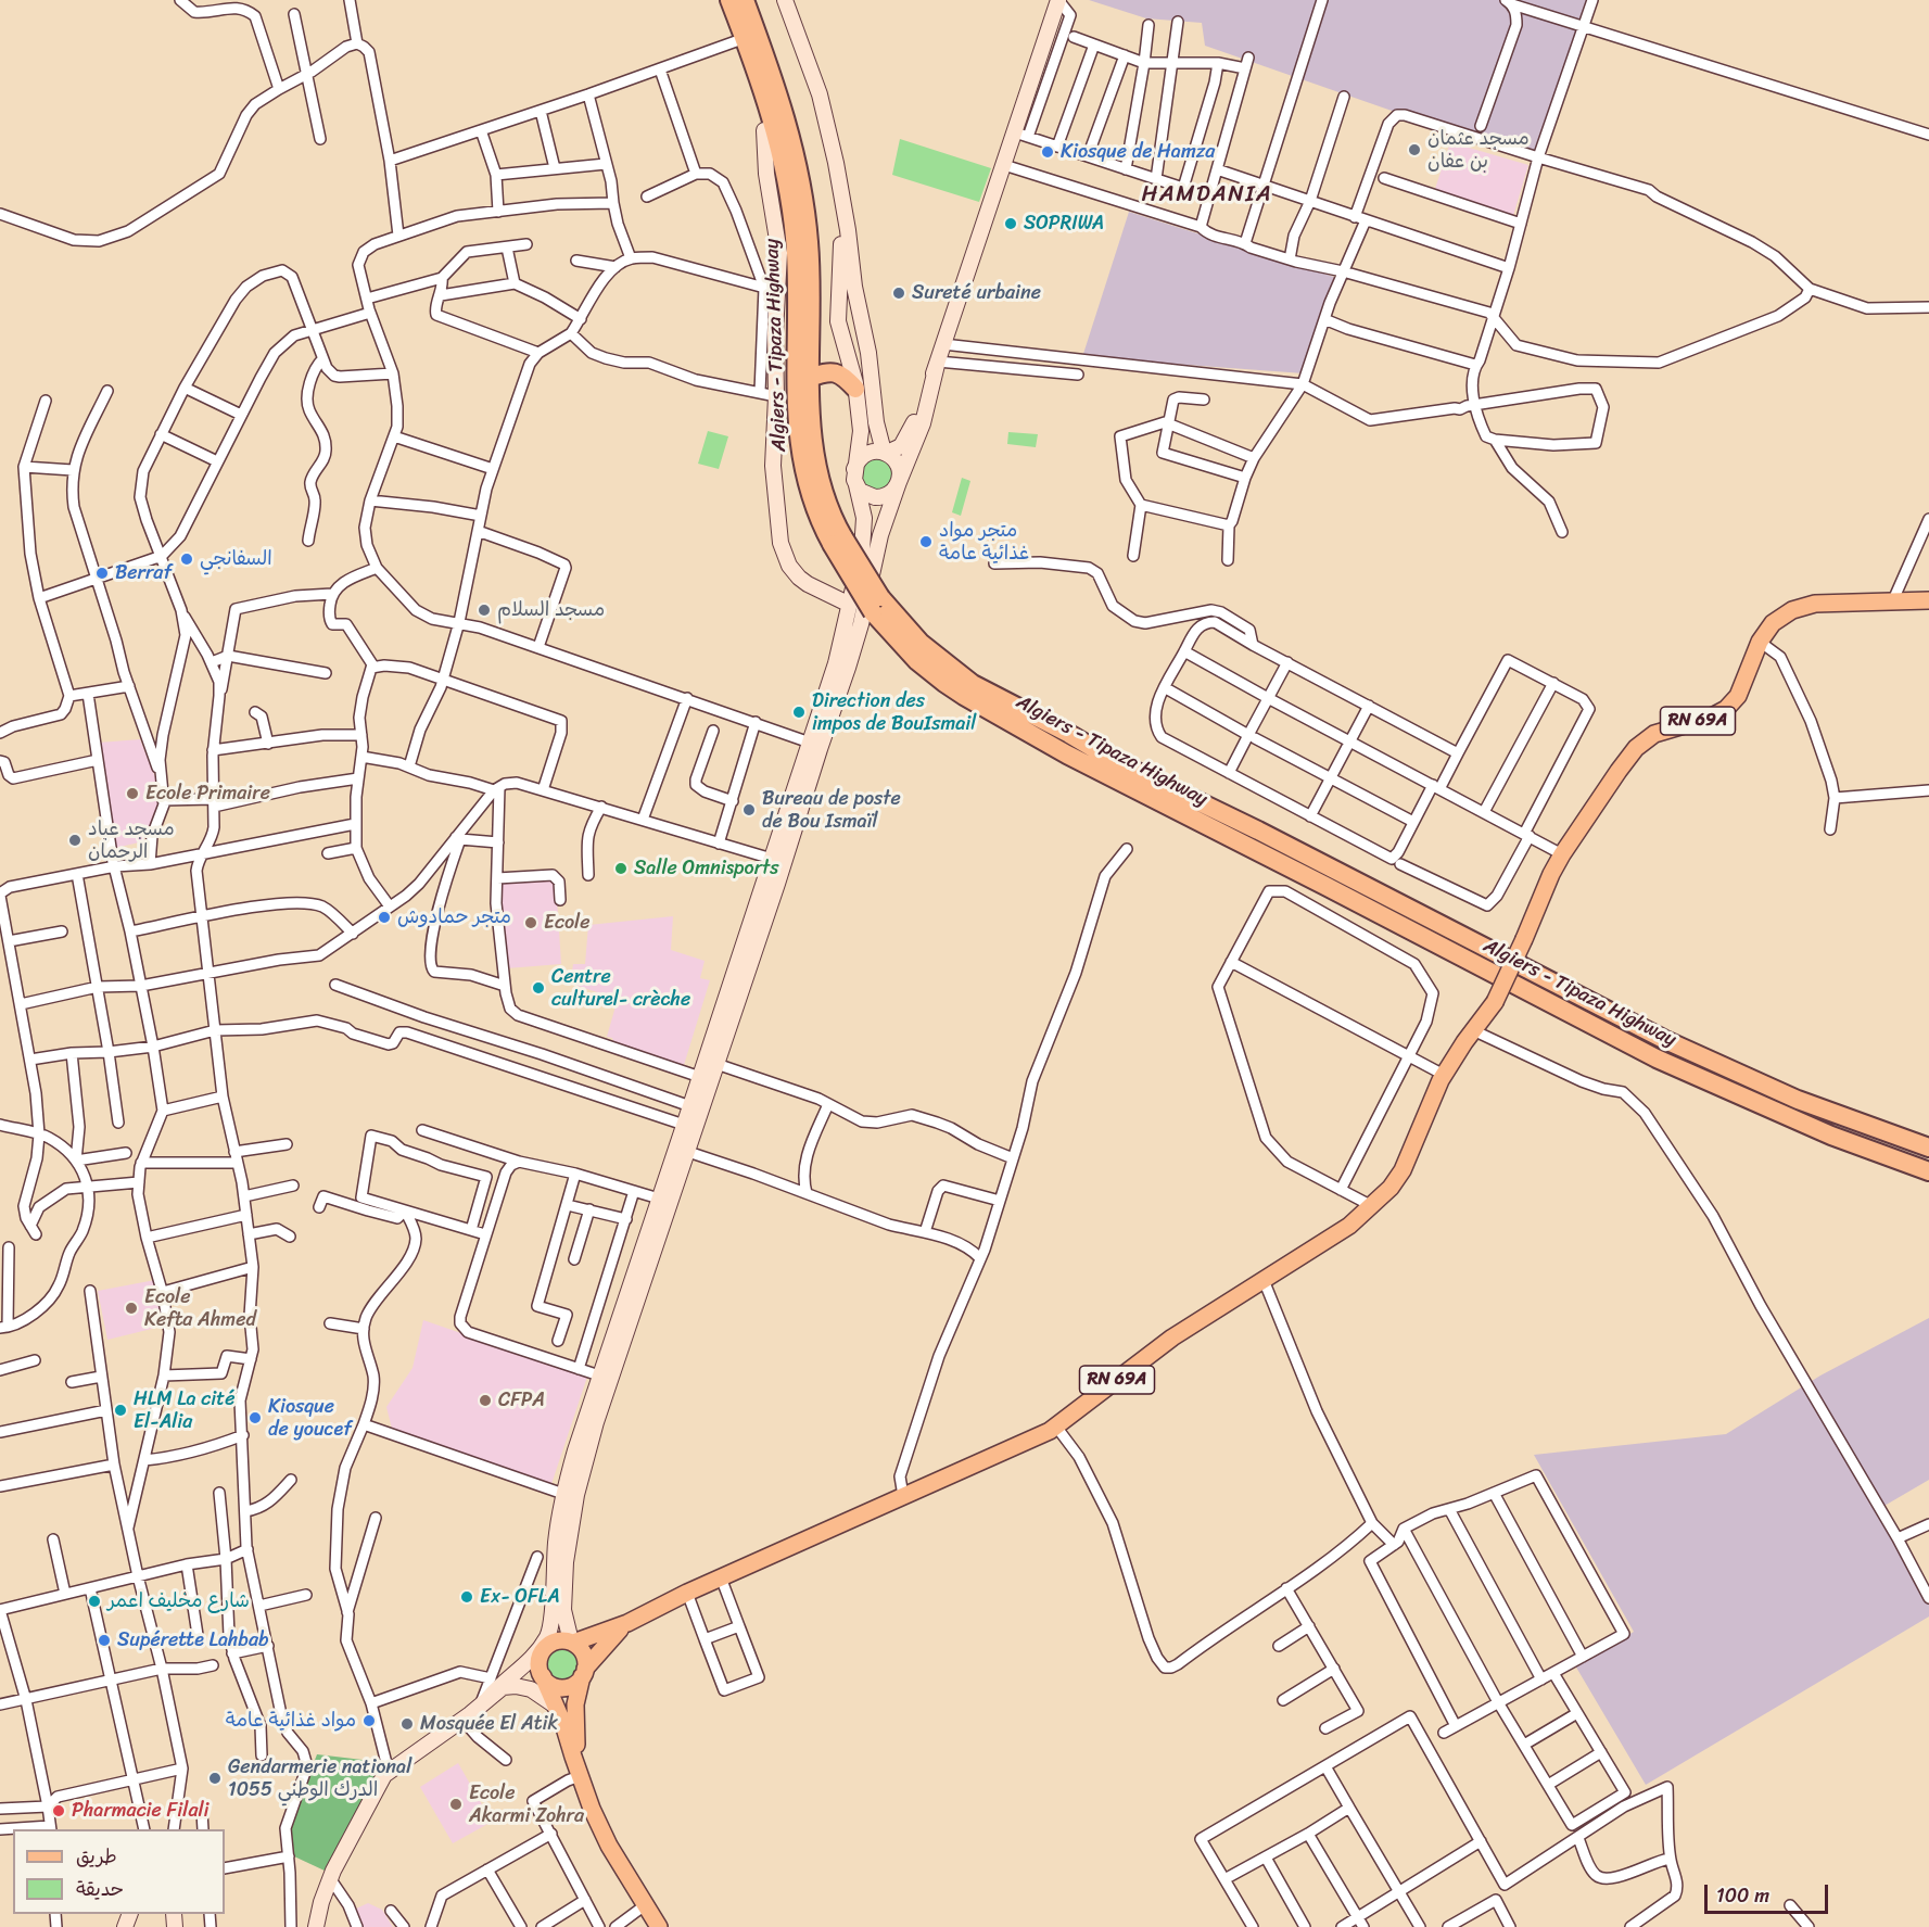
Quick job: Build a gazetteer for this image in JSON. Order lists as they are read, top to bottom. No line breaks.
{"streets":{"highway":["Algiers - Tipaza Highway"],"main road":["RN 69A"]},"districts":["HAMDANIA"],"places":["مسجد عثمان بن عفان","Kiosque de Hamza","SOPRIWA","Sureté urbaine","متجر مواد غذائية عامة","السفانجي","Berraf","مسجد السلام","Direction des impos de BouIsmail","Ecole Primaire","Bureau de poste de Bou Ismaïl","مسجد عباد الرحمان","Salle Omnisports","متجر حمادوش","Ecole","Centre culturel- crèche","Ecole Kefta Ahmed","CFPA","HLM La cité El-Alia","Kiosque de youcef","Ex- OFLA","شارع مخليف اعمر","Supérette Lahbab","مواد غذائية عامة","Mosquée El Atik","Gendarmerie national 1055 الدرك الوطني","Ecole Akarmi Zohra","Pharmacie Filali"],"legend":["طريق","حديقة"],"scale_bar":"100 m"}
